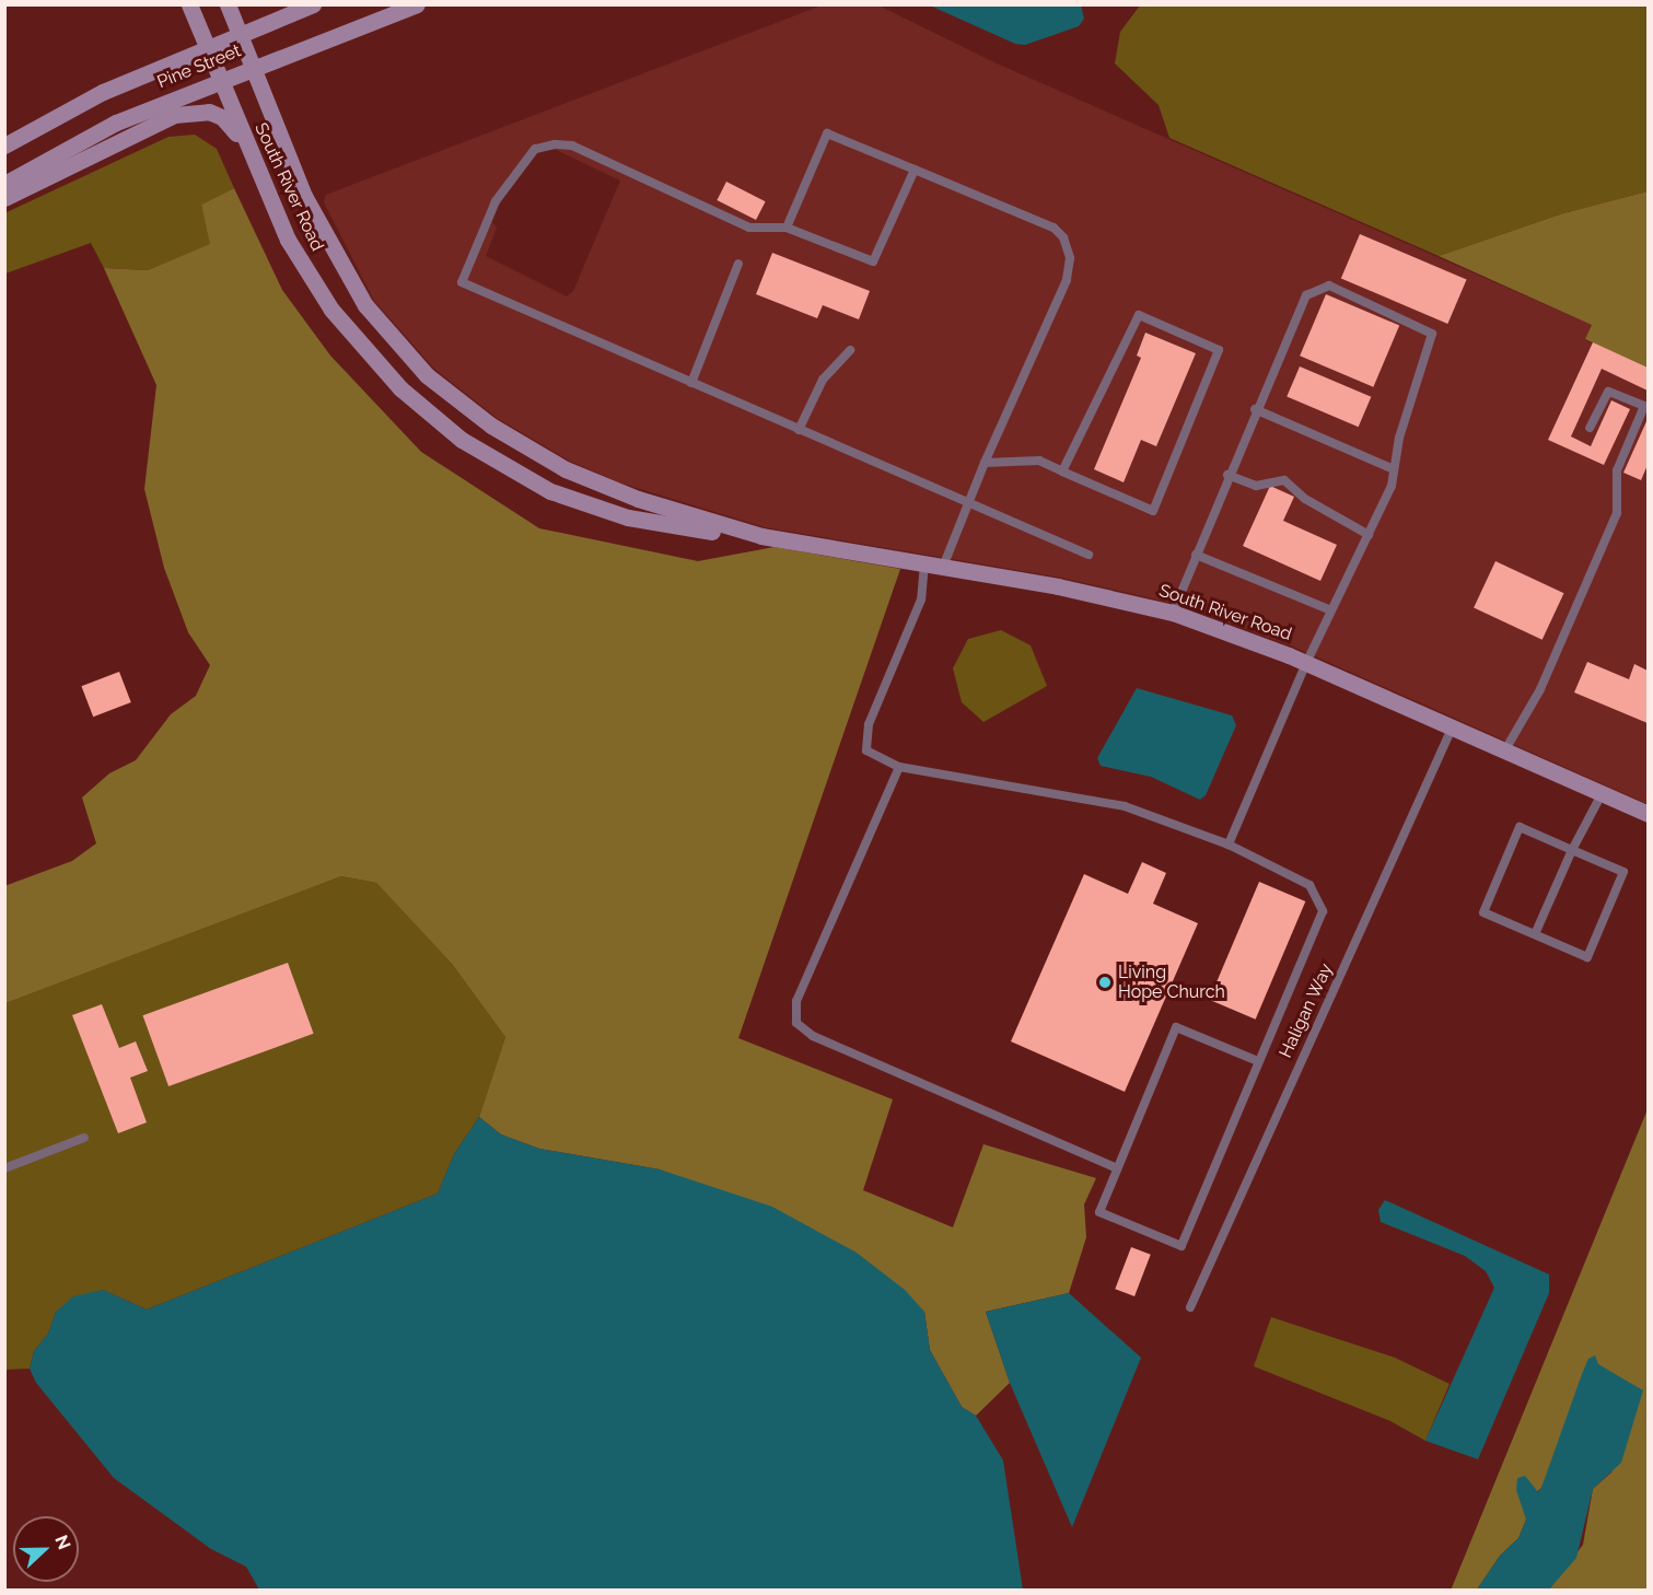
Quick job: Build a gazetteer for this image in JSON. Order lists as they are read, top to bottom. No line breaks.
{"streets":{"main road":["Pine Street","South River Road"],"lane":["Haligan Way"]},"crossings":[["Pine Street","South River Road"],["South River Road","Haligan Way"]],"places":["Living Hope Church"],"north":"right"}
